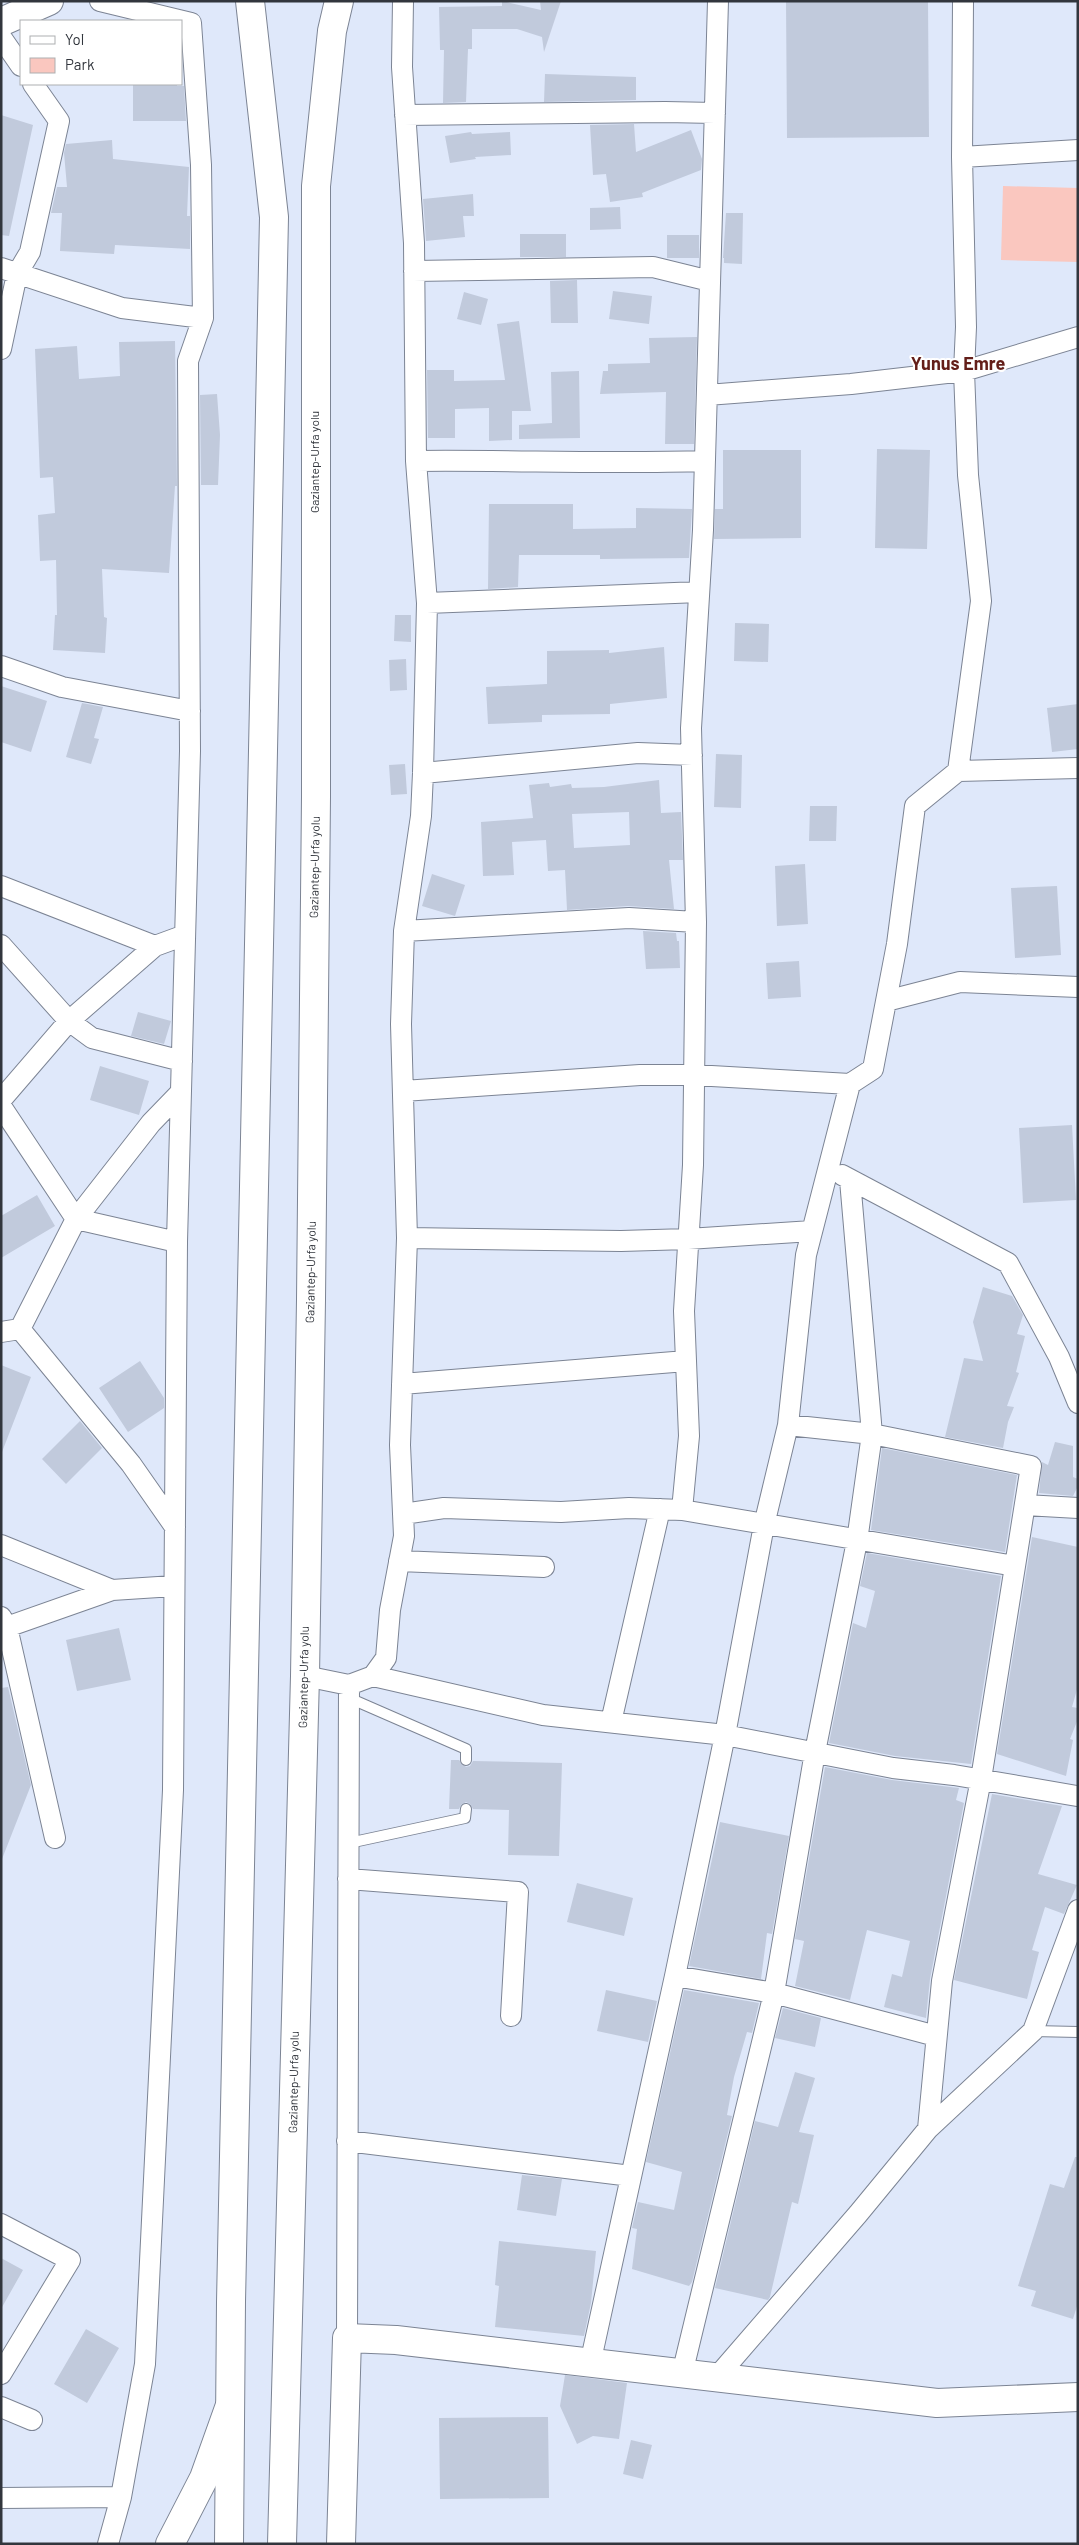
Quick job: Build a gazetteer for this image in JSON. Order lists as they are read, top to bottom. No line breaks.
{"streets":{"main road":["Gaziantep-Urfa yolu"]},"districts":["Yunus Emre"],"legend":["Yol","Park"]}
